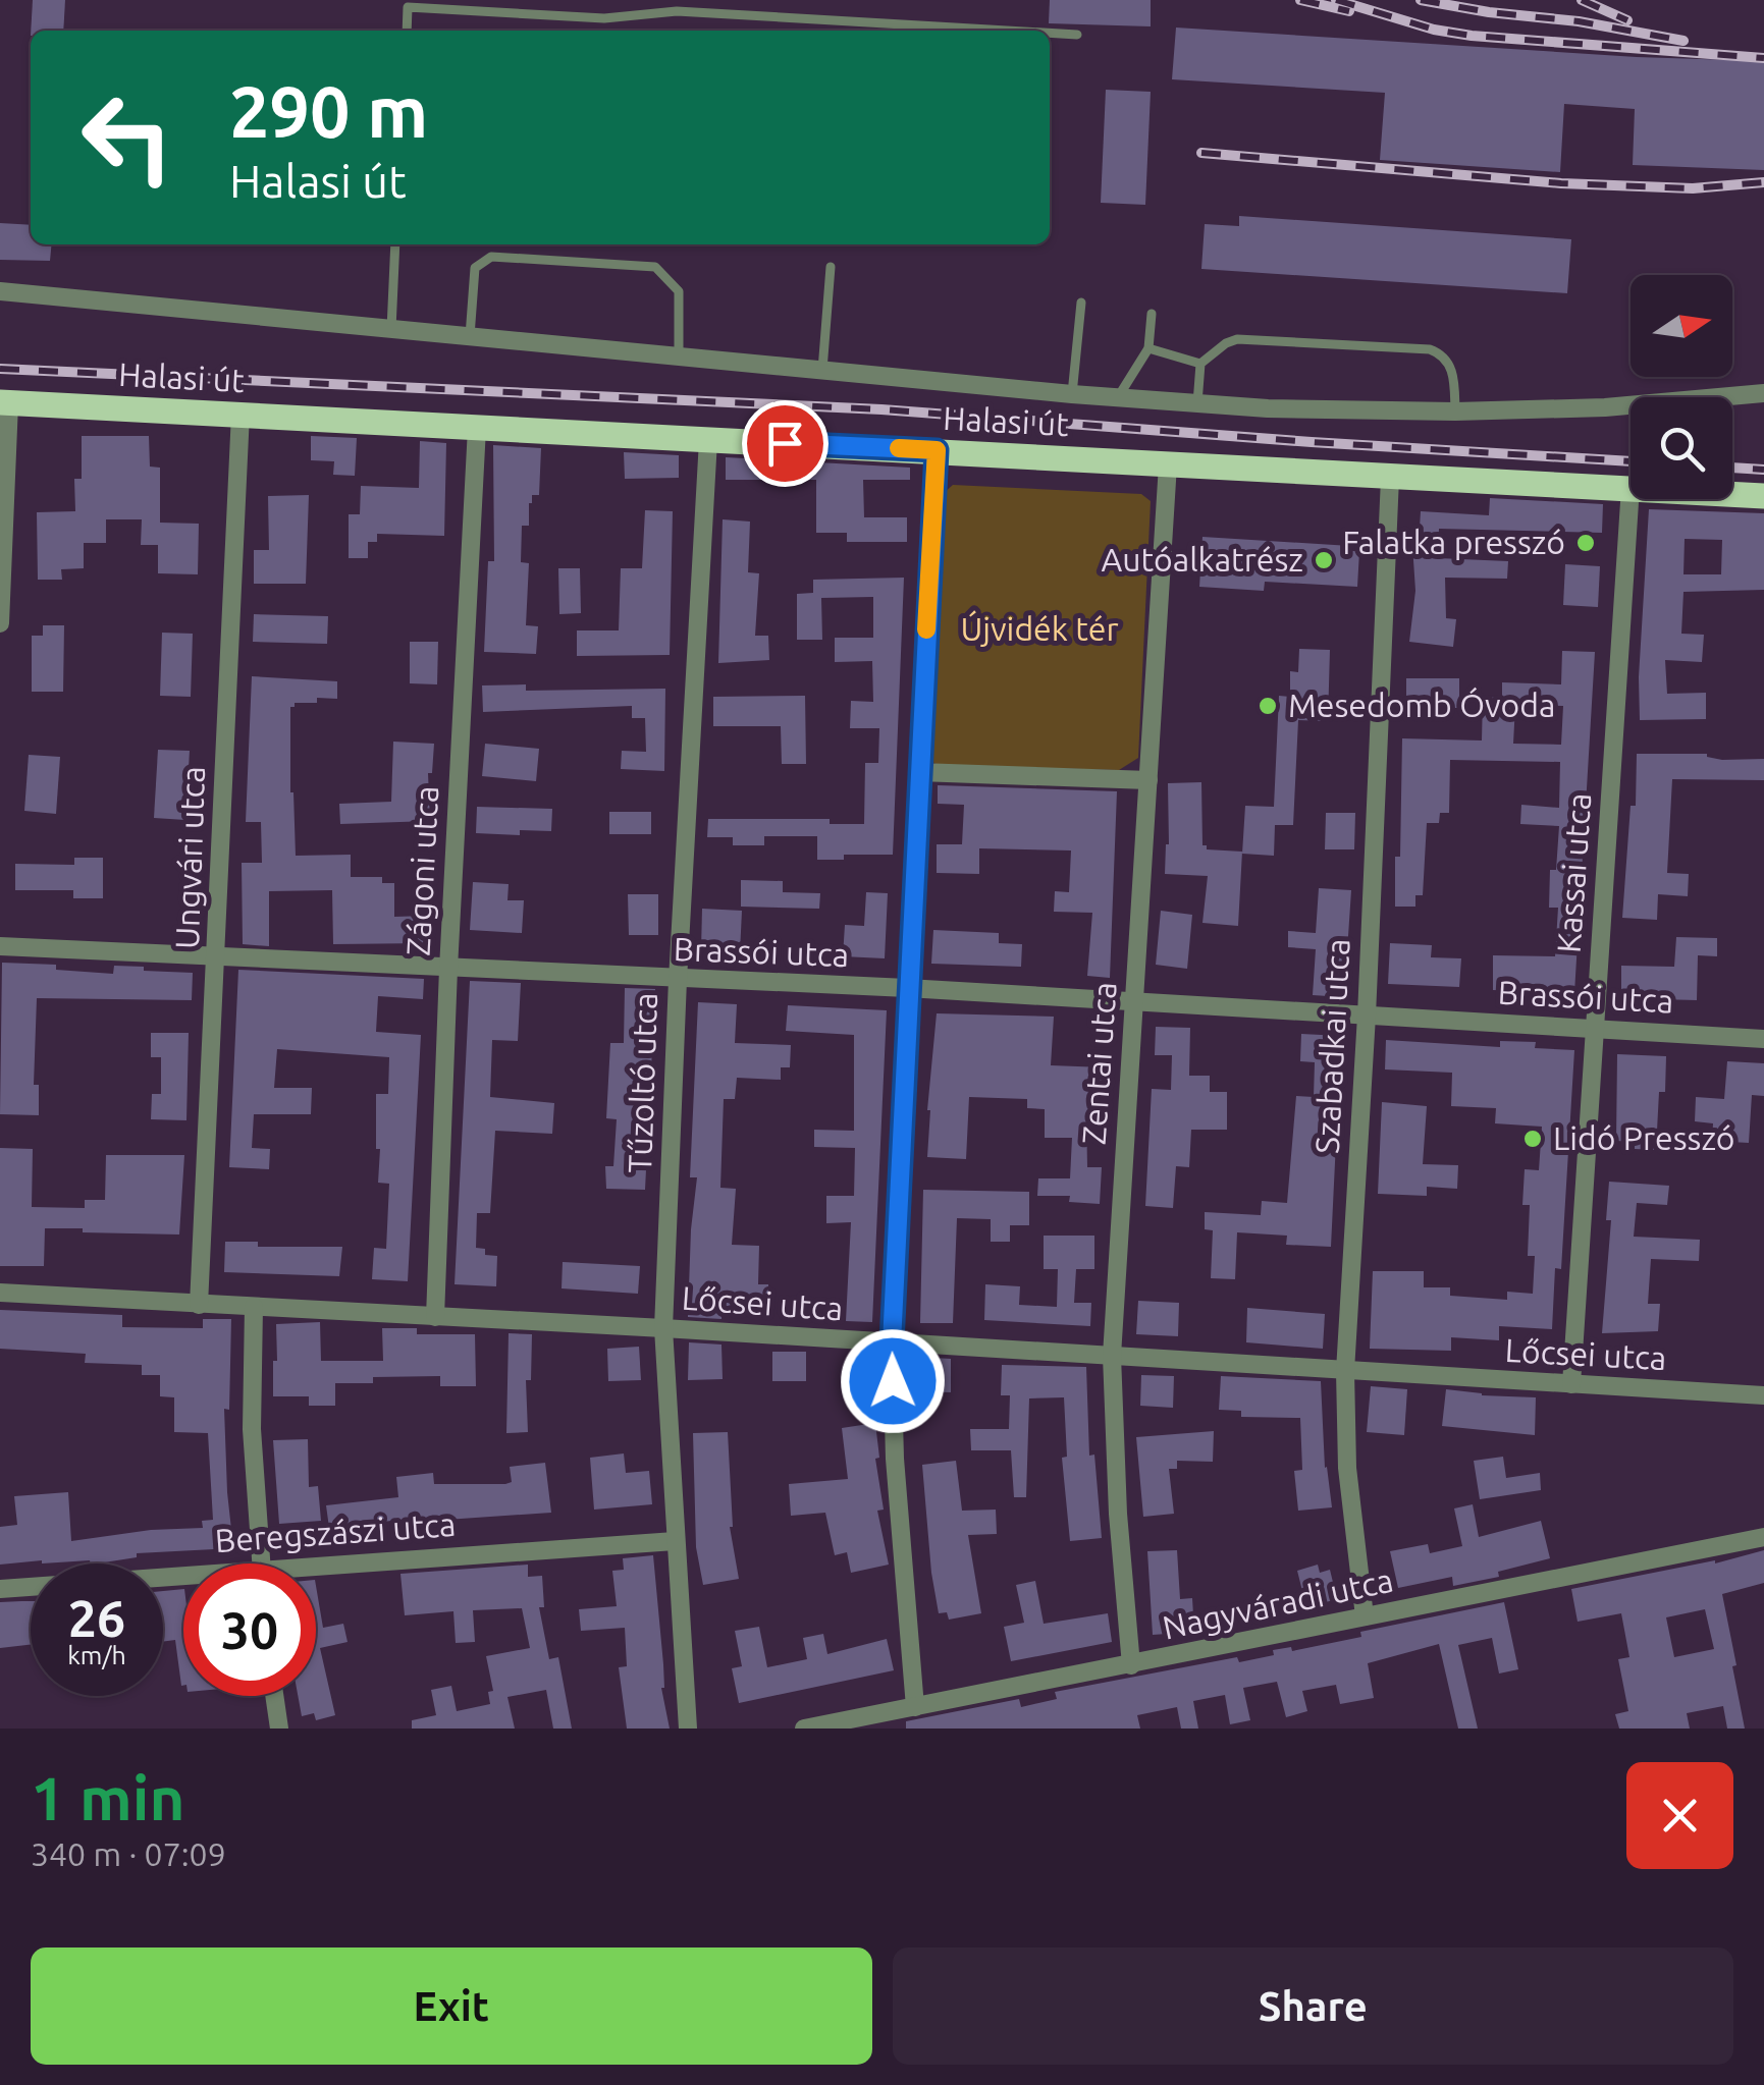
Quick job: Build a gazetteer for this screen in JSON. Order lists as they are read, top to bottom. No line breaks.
{"streets":{"main road":["Halasi út"],"street":["Ungvári utca","Zágoni utca","Kassai utca","Brassói utca","Szabadkai utca","Zentai utca","Tűzoltó utca","Lőcsei utca","Beregszászi utca","Nagyváradi utca"]},"crossings":[["Halasi út","Ungvári utca"],["Halasi út","Zágoni utca"],["Halasi út","Kassai utca"],["Halasi út","Szabadkai utca"],["Halasi út","Zentai utca"],["Halasi út","Tűzoltó utca"],["Ungvári utca","Brassói utca"],["Ungvári utca","Lőcsei utca"],["Zágoni utca","Brassói utca"],["Zágoni utca","Lőcsei utca"],["Kassai utca","Brassói utca"],["Kassai utca","Lőcsei utca"],["Brassói utca","Szabadkai utca"],["Brassói utca","Zentai utca"],["Brassói utca","Tűzoltó utca"],["Szabadkai utca","Lőcsei utca"],["Szabadkai utca","Nagyváradi utca"],["Zentai utca","Lőcsei utca"],["Zentai utca","Nagyváradi utca"],["Tűzoltó utca","Lőcsei utca"],["Tűzoltó utca","Beregszászi utca"]],"parks":["Újvidék tér"],"places":["Falatka presszó","Autóalkatrész","Mesedomb Óvoda","Lidó Presszó"],"north":"right","page":{"turn":["290 m","Halasi út"],"speed":"26 km/h","limit":"30","heading":["1 min","340 m · 07:09"],"buttons":["Exit","Share"]}}
